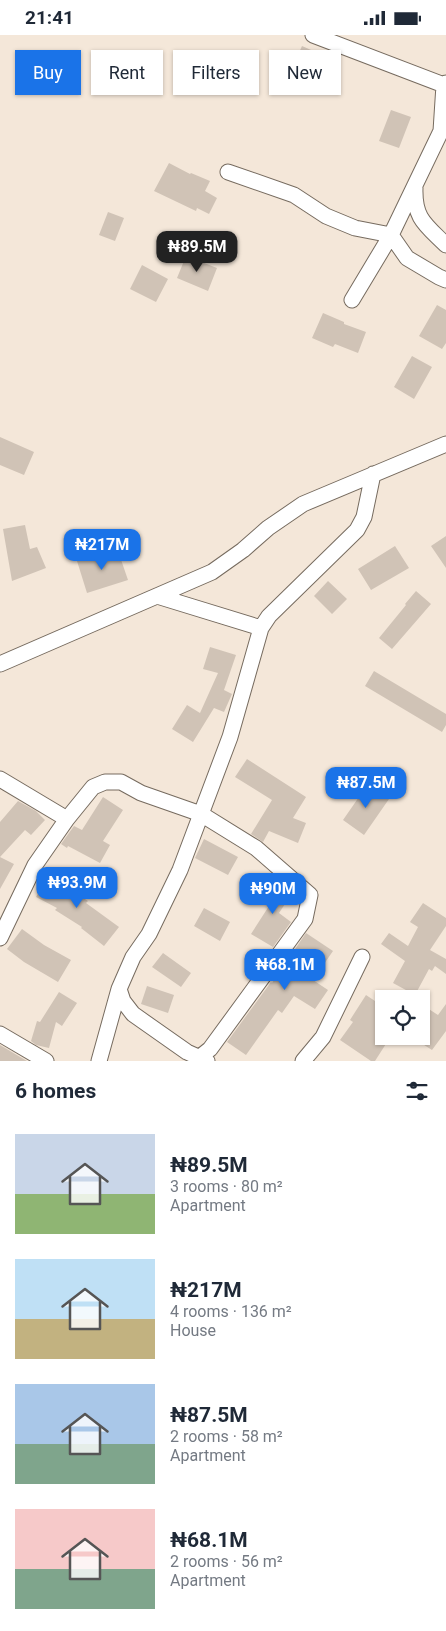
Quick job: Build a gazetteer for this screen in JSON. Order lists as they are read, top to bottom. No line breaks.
{"page":{"status":"21:41","chip":["Buy","Rent","Filters","New"],"price":["₦89.5M","₦217M","₦87.5M","₦93.9M","₦90M","₦68.1M"],"heading":"6 homes","list":[{"name":"₦89.5M","note":"3 rooms · 80 m² · Apartment"},{"name":"₦217M","note":"4 rooms · 136 m² · House"},{"name":"₦87.5M","note":"2 rooms · 58 m² · Apartment"},{"name":"₦68.1M","note":"2 rooms · 56 m² · Apartment"}]}}
